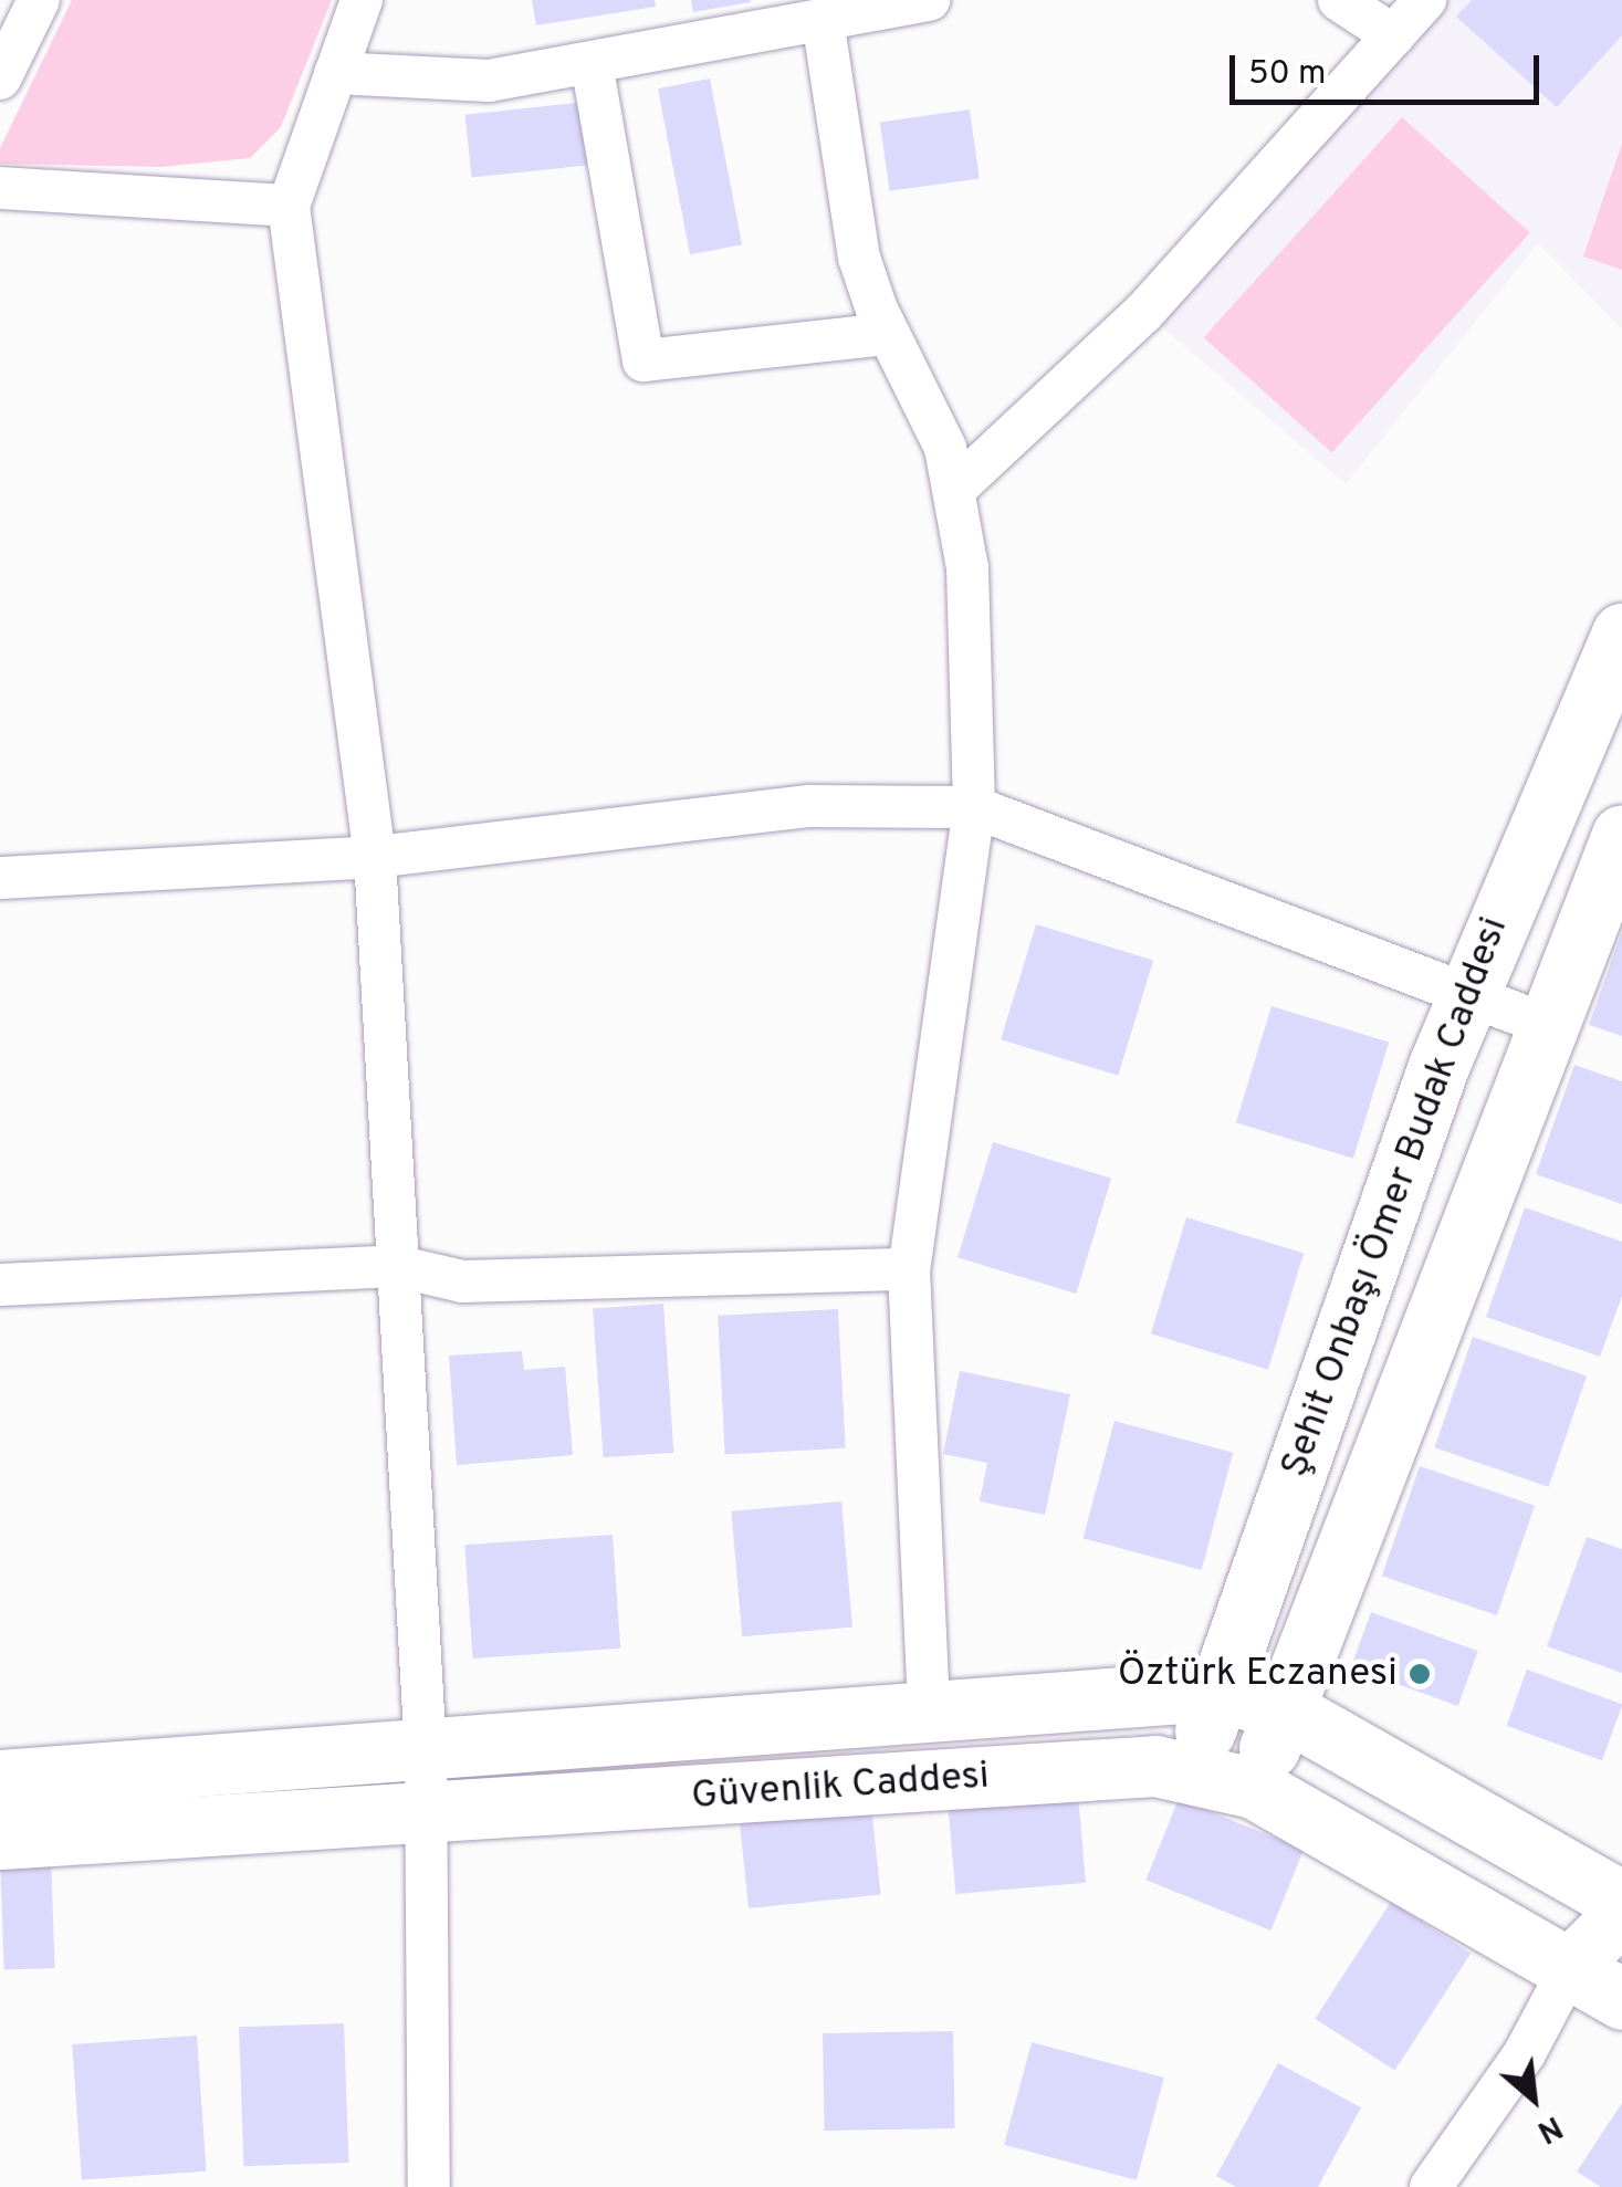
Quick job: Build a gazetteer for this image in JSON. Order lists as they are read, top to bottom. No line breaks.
{"streets":{"main road":["Şehit Onbaşı Ömer Budak Caddesi","Güvenlik Caddesi"]},"crossings":[["Şehit Onbaşı Ömer Budak Caddesi","Güvenlik Caddesi"]],"places":["Öztürk Eczanesi"],"scale_bar":"50 m","north":"bottom right"}
